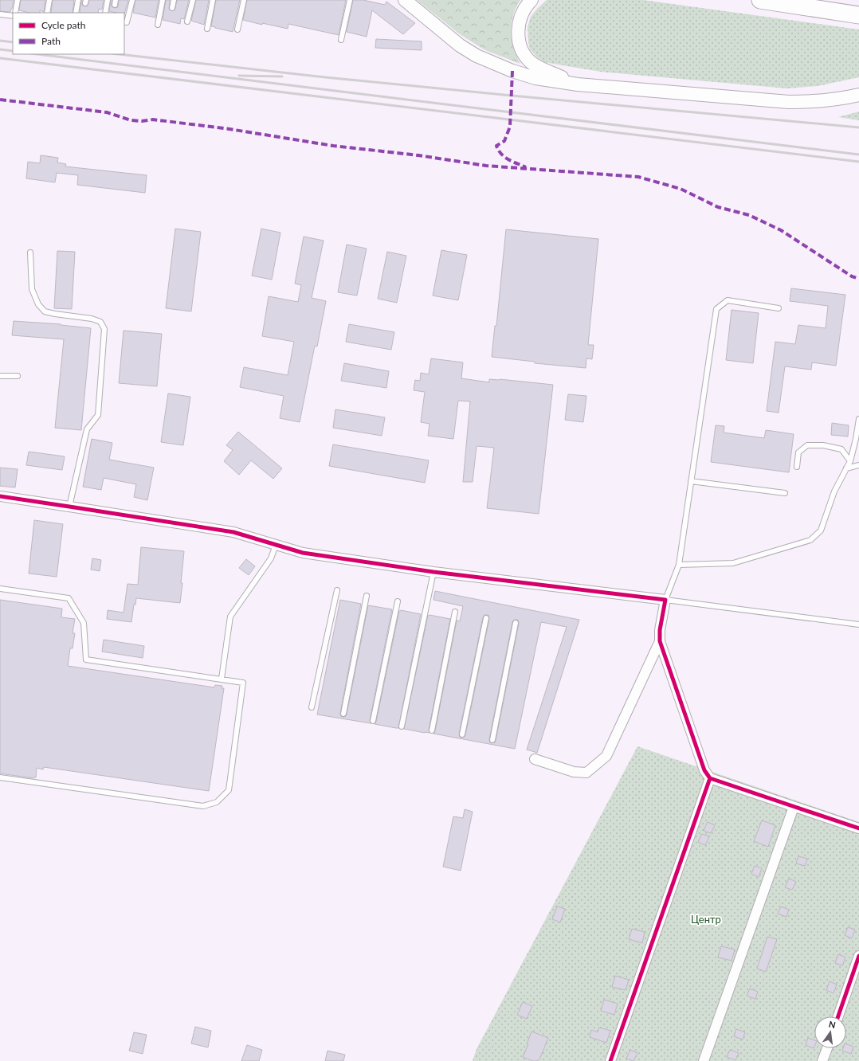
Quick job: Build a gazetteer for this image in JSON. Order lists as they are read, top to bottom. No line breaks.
{"parks":["Центр"],"legend":["Cycle path","Path"],"north":"top"}
